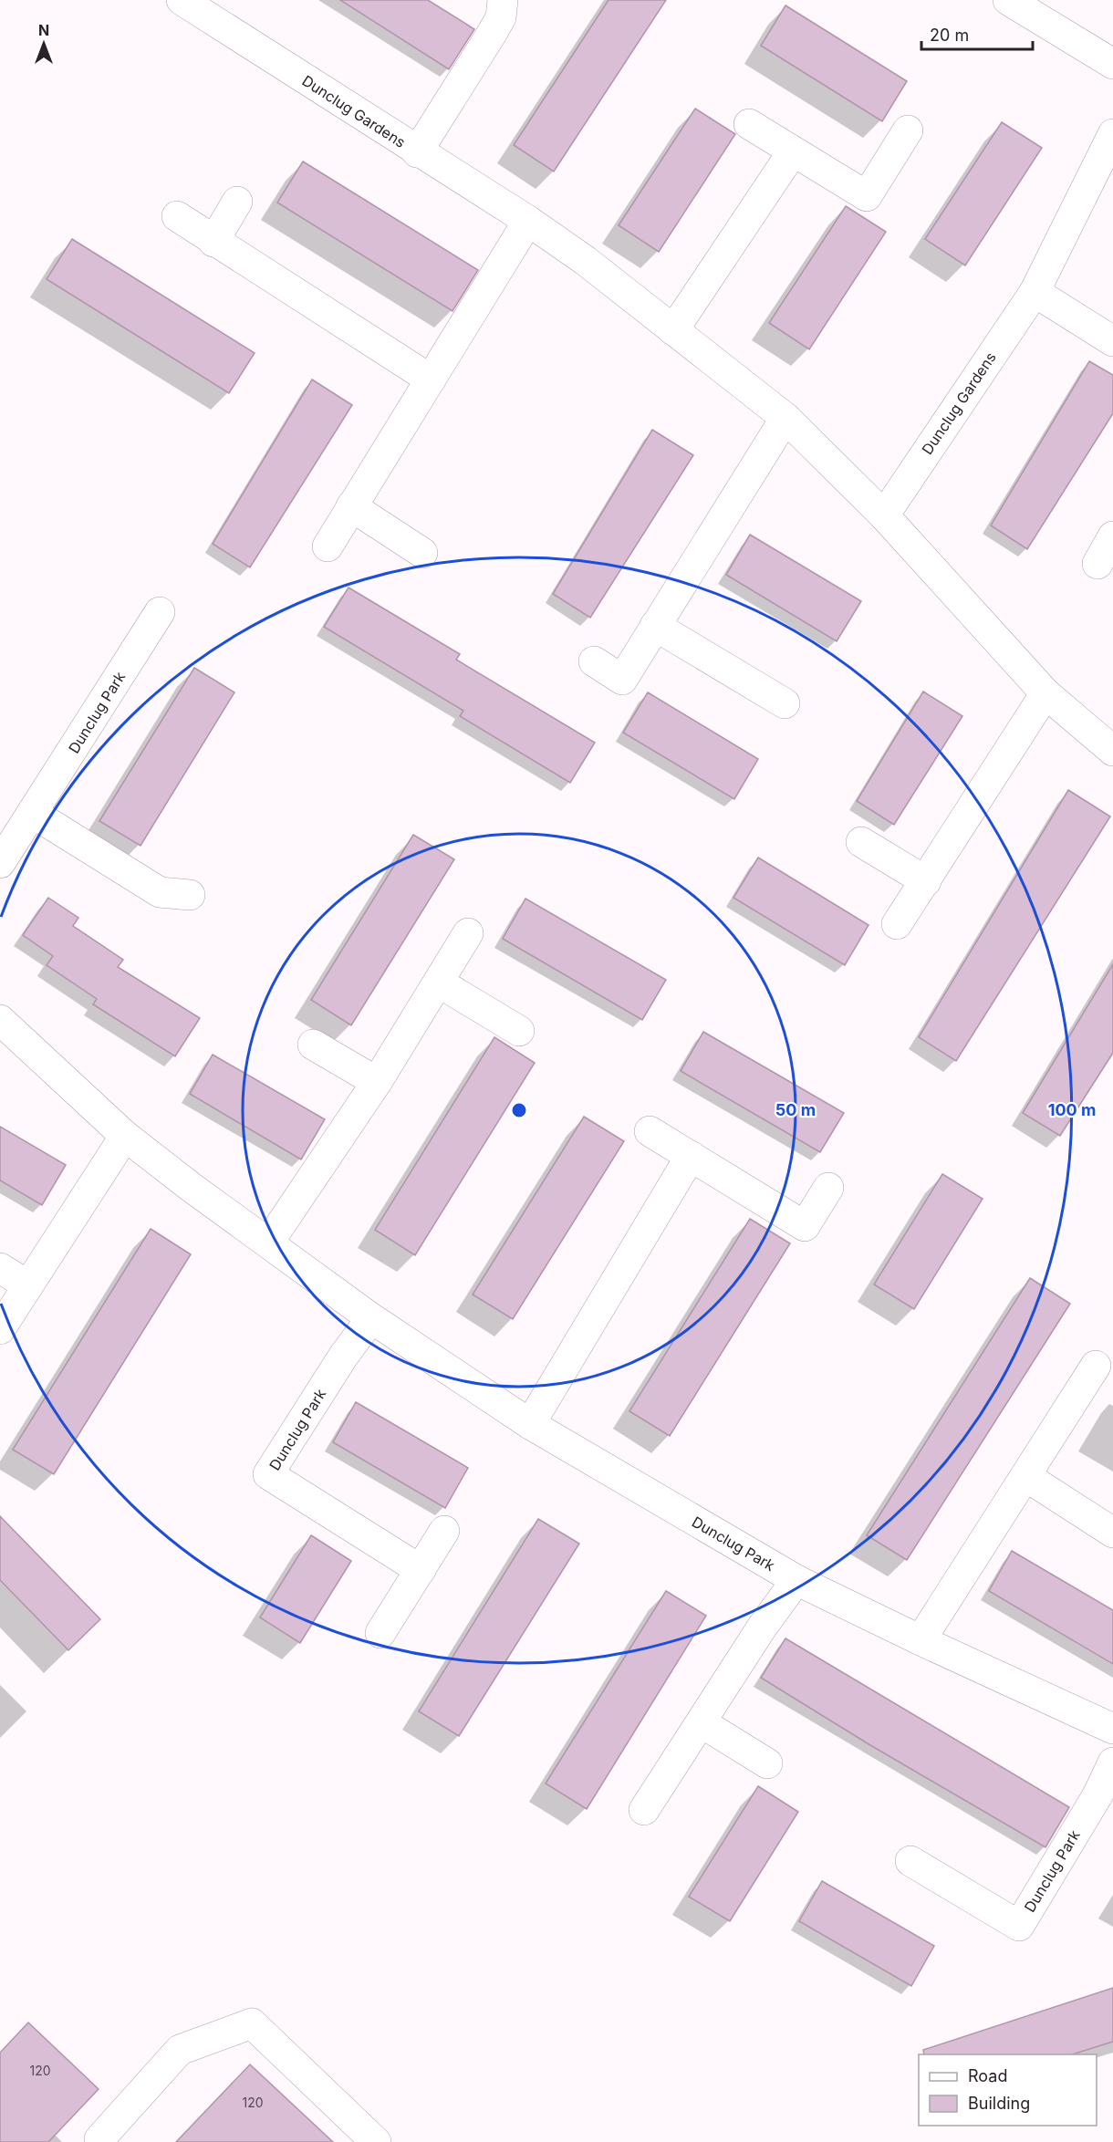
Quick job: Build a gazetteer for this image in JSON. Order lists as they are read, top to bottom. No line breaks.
{"streets":{"street":["Dunclug Gardens","Dunclug Park"]},"house_numbers":["120","120"],"legend":["Road","Building"],"scale_bar":"20 m","north":"top","rings":["50 m","100 m"]}
